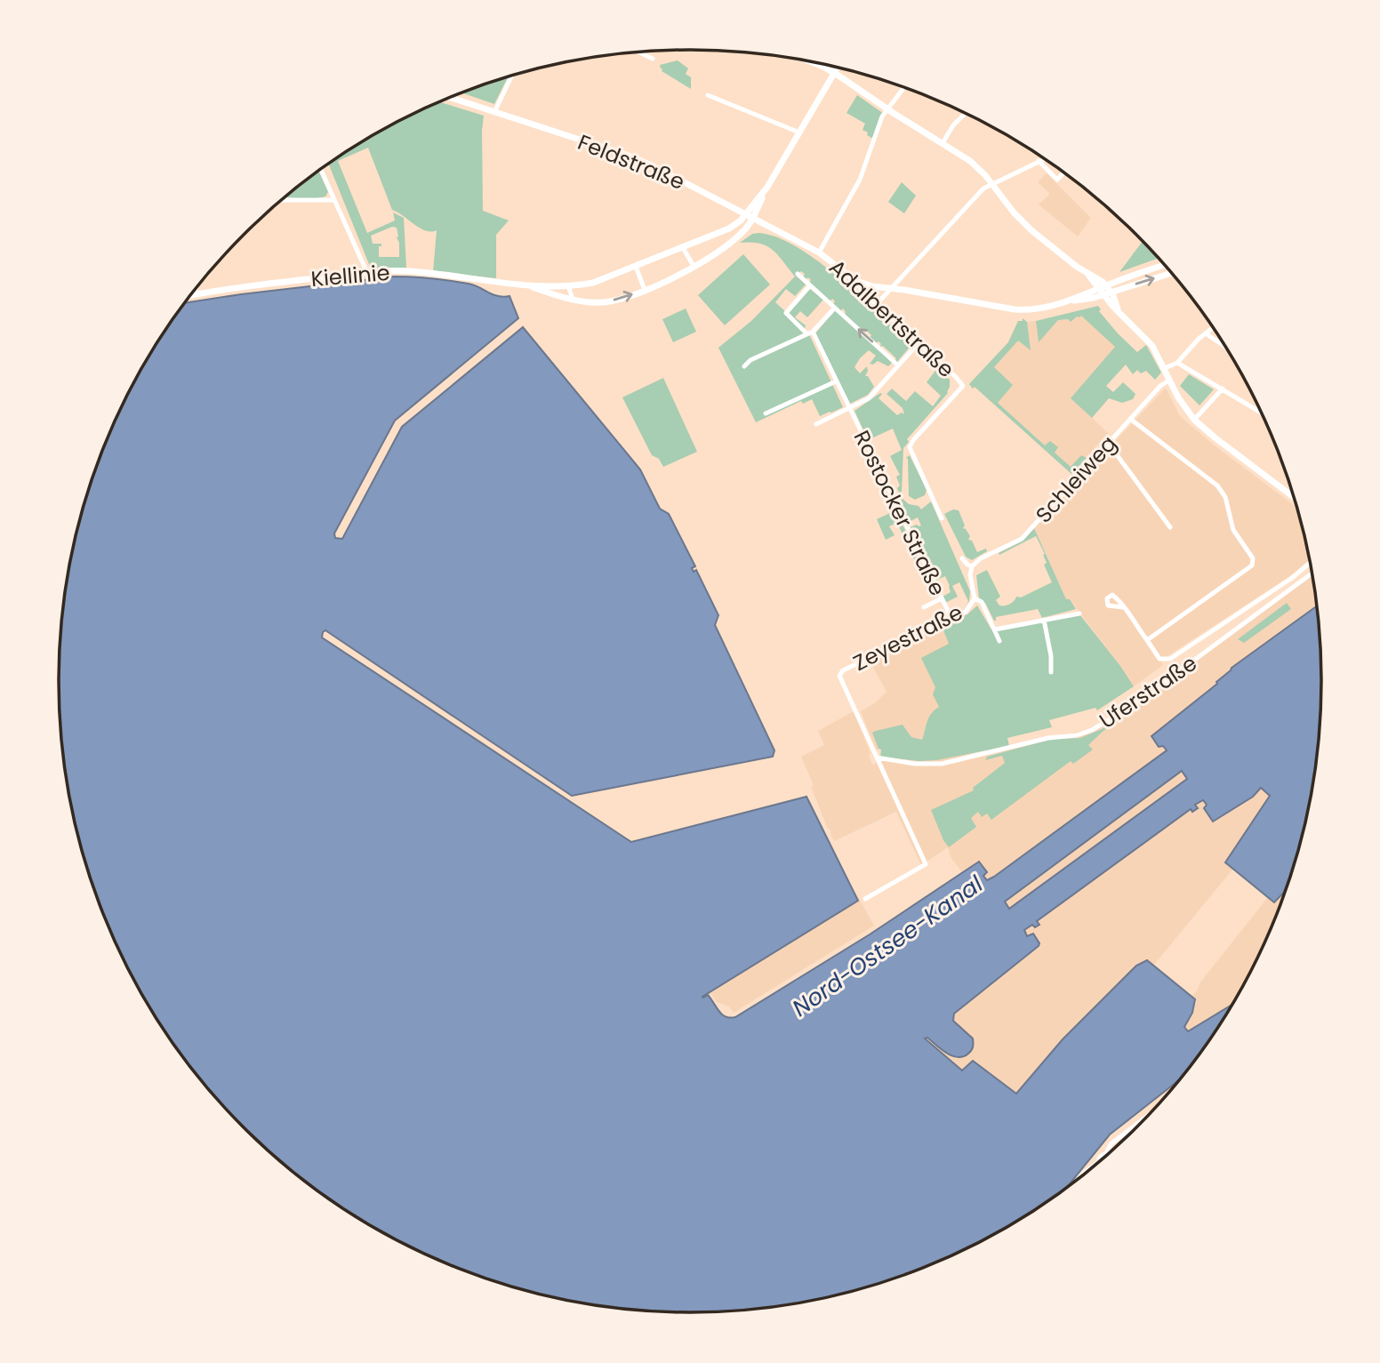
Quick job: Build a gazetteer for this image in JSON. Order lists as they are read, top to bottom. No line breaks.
{"streets":{"street":["Feldstraße","Kiellinie","Adalbertstraße","Schleiweg","Rostocker Straße","Zeyestraße","Uferstraße"]},"crossings":[["Feldstraße","Kiellinie"],["Feldstraße","Adalbertstraße"],["Rostocker Straße","Zeyestraße"],["Zeyestraße","Uferstraße"]],"water":["Nord-Ostsee-Kanal"]}
